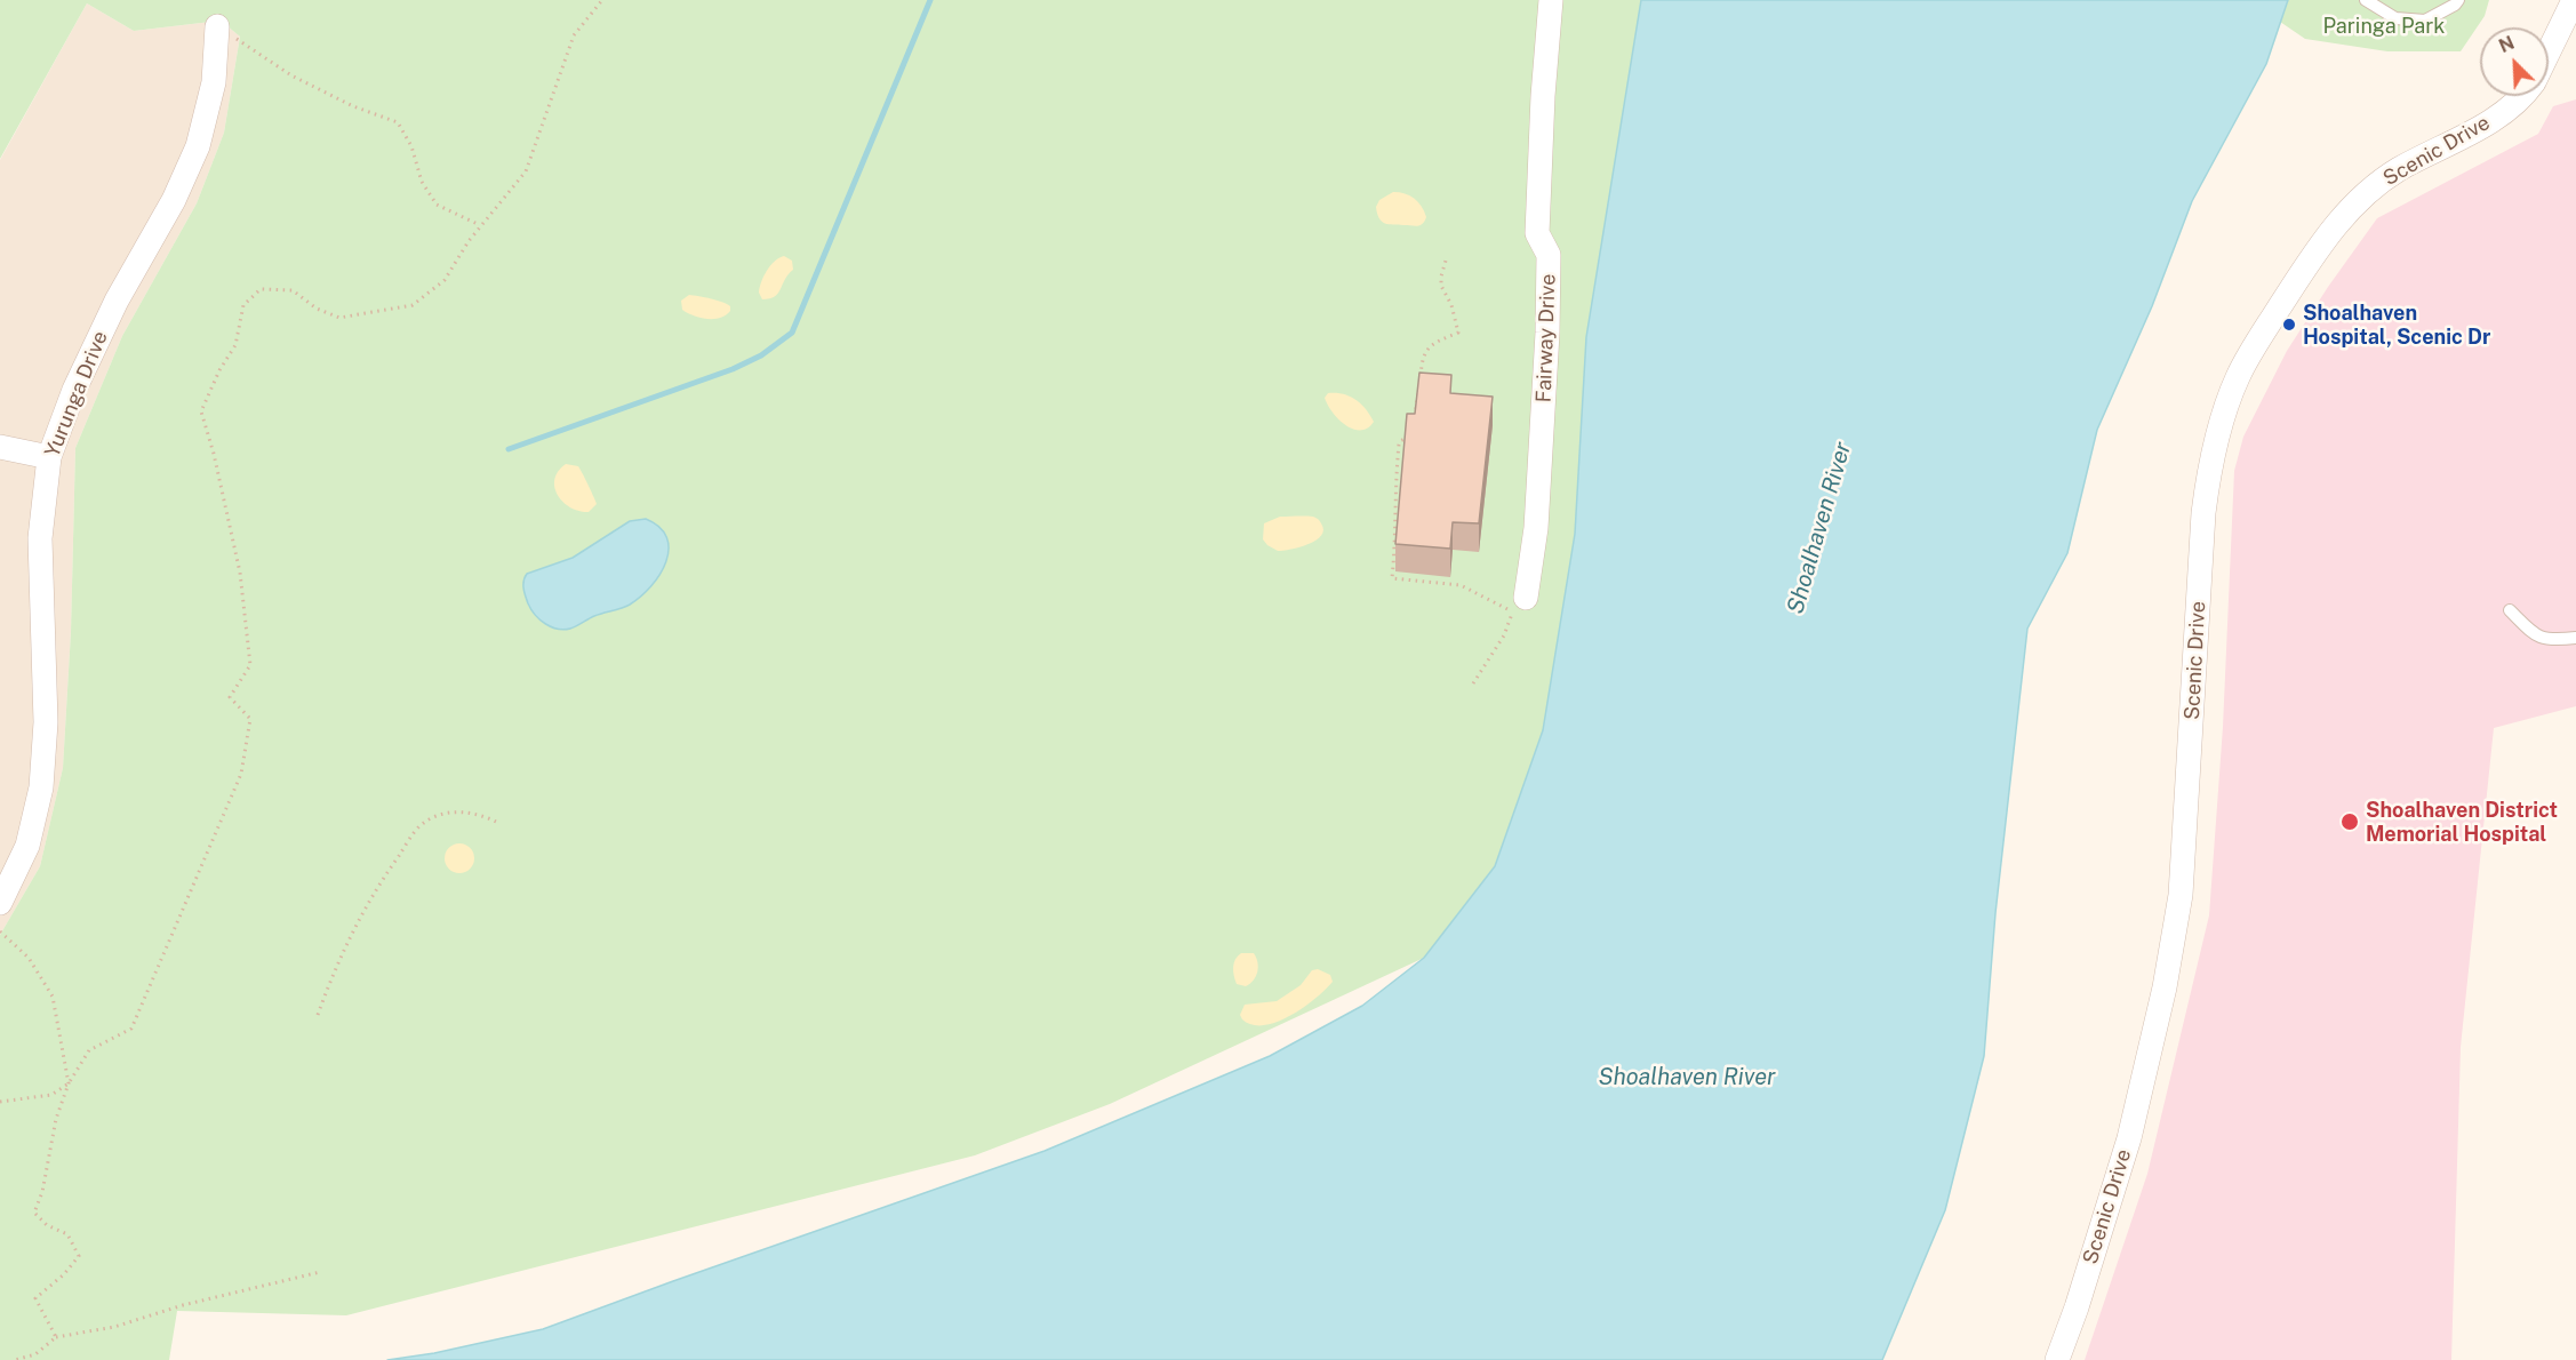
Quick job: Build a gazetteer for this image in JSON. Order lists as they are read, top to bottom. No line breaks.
{"streets":{"street":["Scenic Drive","Fairway Drive","Yurunga Drive"]},"water":["Shoalhaven River"],"parks":["Paringa Park"],"places":["Shoalhaven Hospital, Scenic Dr","Shoalhaven District Memorial Hospital"],"north":"top left"}
